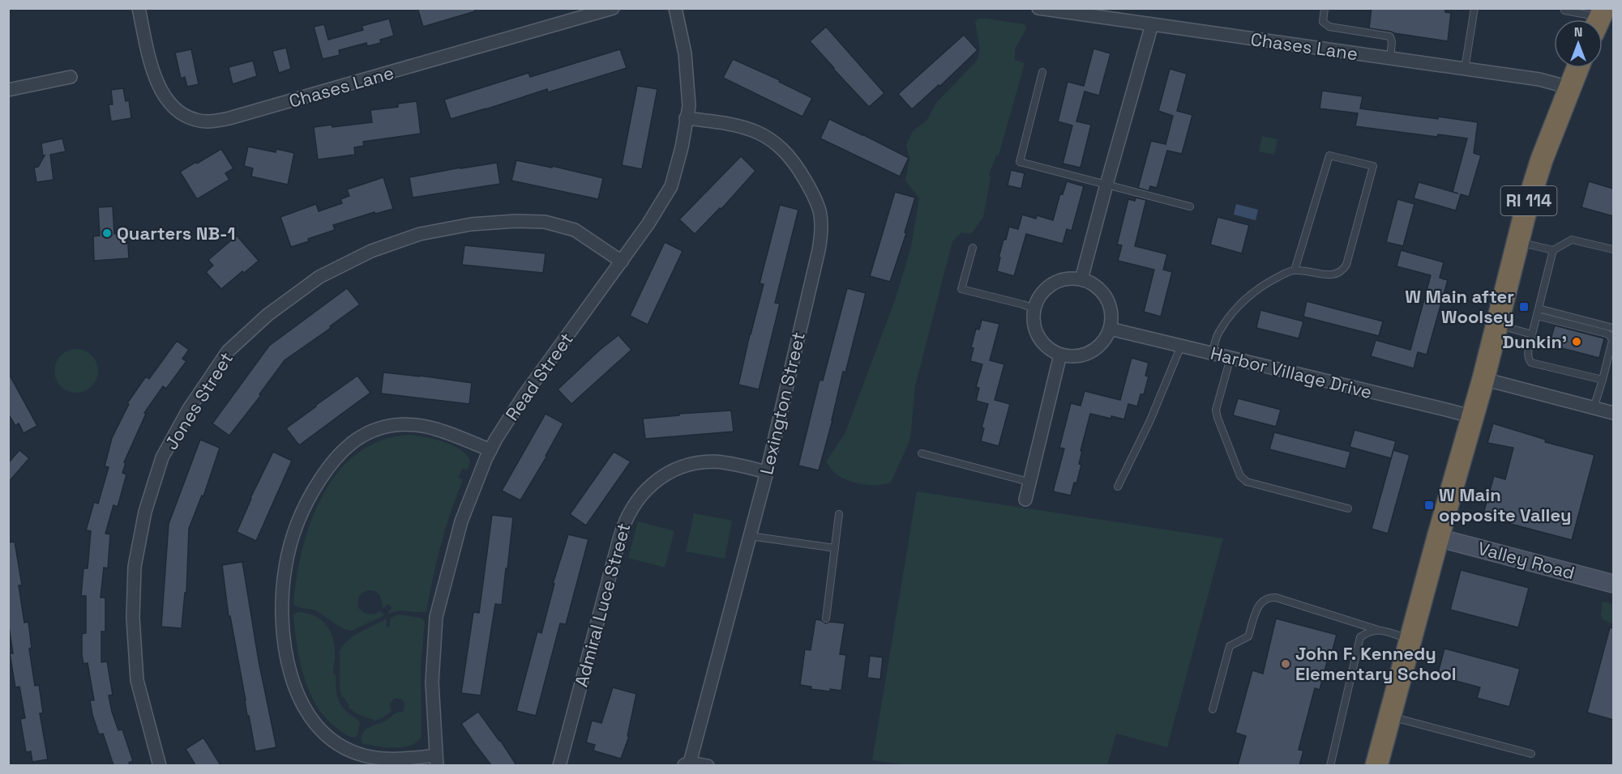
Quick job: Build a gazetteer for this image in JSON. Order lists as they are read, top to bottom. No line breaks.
{"streets":{"highway":["RI 114"],"main road":["Valley Road"],"street":["Chases Lane","Harbor Village Drive","Read Street","Jones Street","Lexington Street","Admiral Luce Street"]},"crossings":[["Chases Lane","RI 114"],["RI 114","Harbor Village Drive"],["RI 114","Valley Road"],["Read Street","Jones Street"],["Read Street","Lexington Street"],["Lexington Street","Admiral Luce Street"]],"places":{"other":["Quarters NB-1","Dunkin'","John F. Kennedy Elementary School"],"transit":["W Main after Woolsey","W Main opposite Valley"]},"north":"top"}
